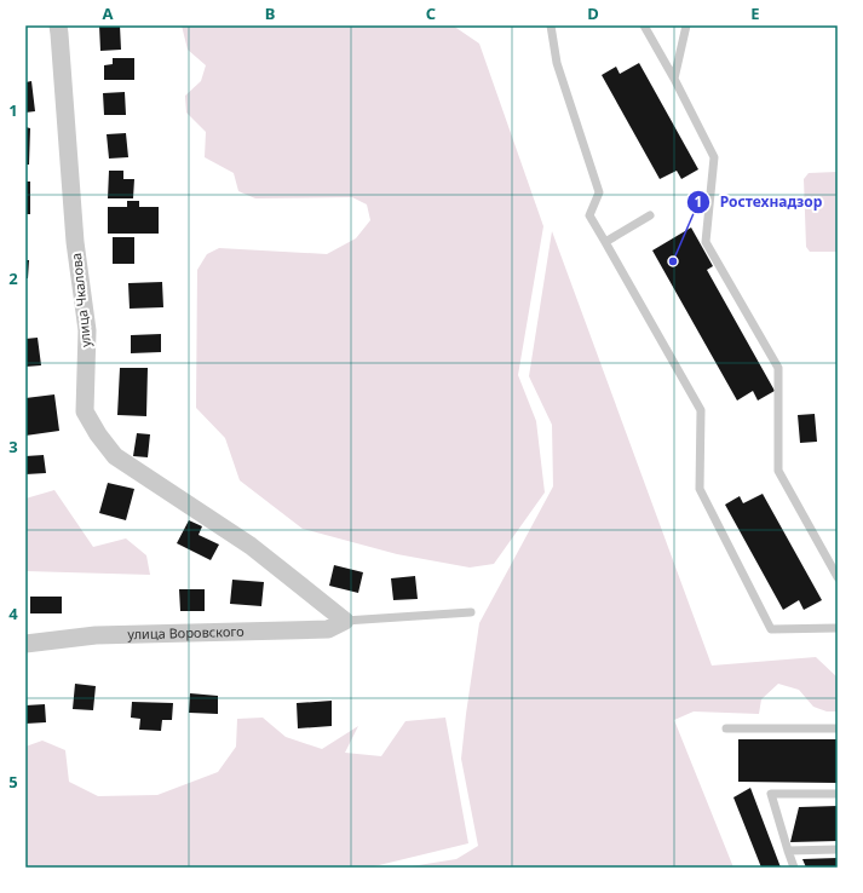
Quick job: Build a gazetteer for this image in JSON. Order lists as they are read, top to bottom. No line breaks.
{"streets":{"street":["улица Чкалова","улица Воровского"]},"crossings":[["улица Чкалова","улица Воровского"]],"places":["Ростехнадзор"],"grid":{"columns":["A","B","C","D","E"],"rows":["1","2","3","4","5"]}}
